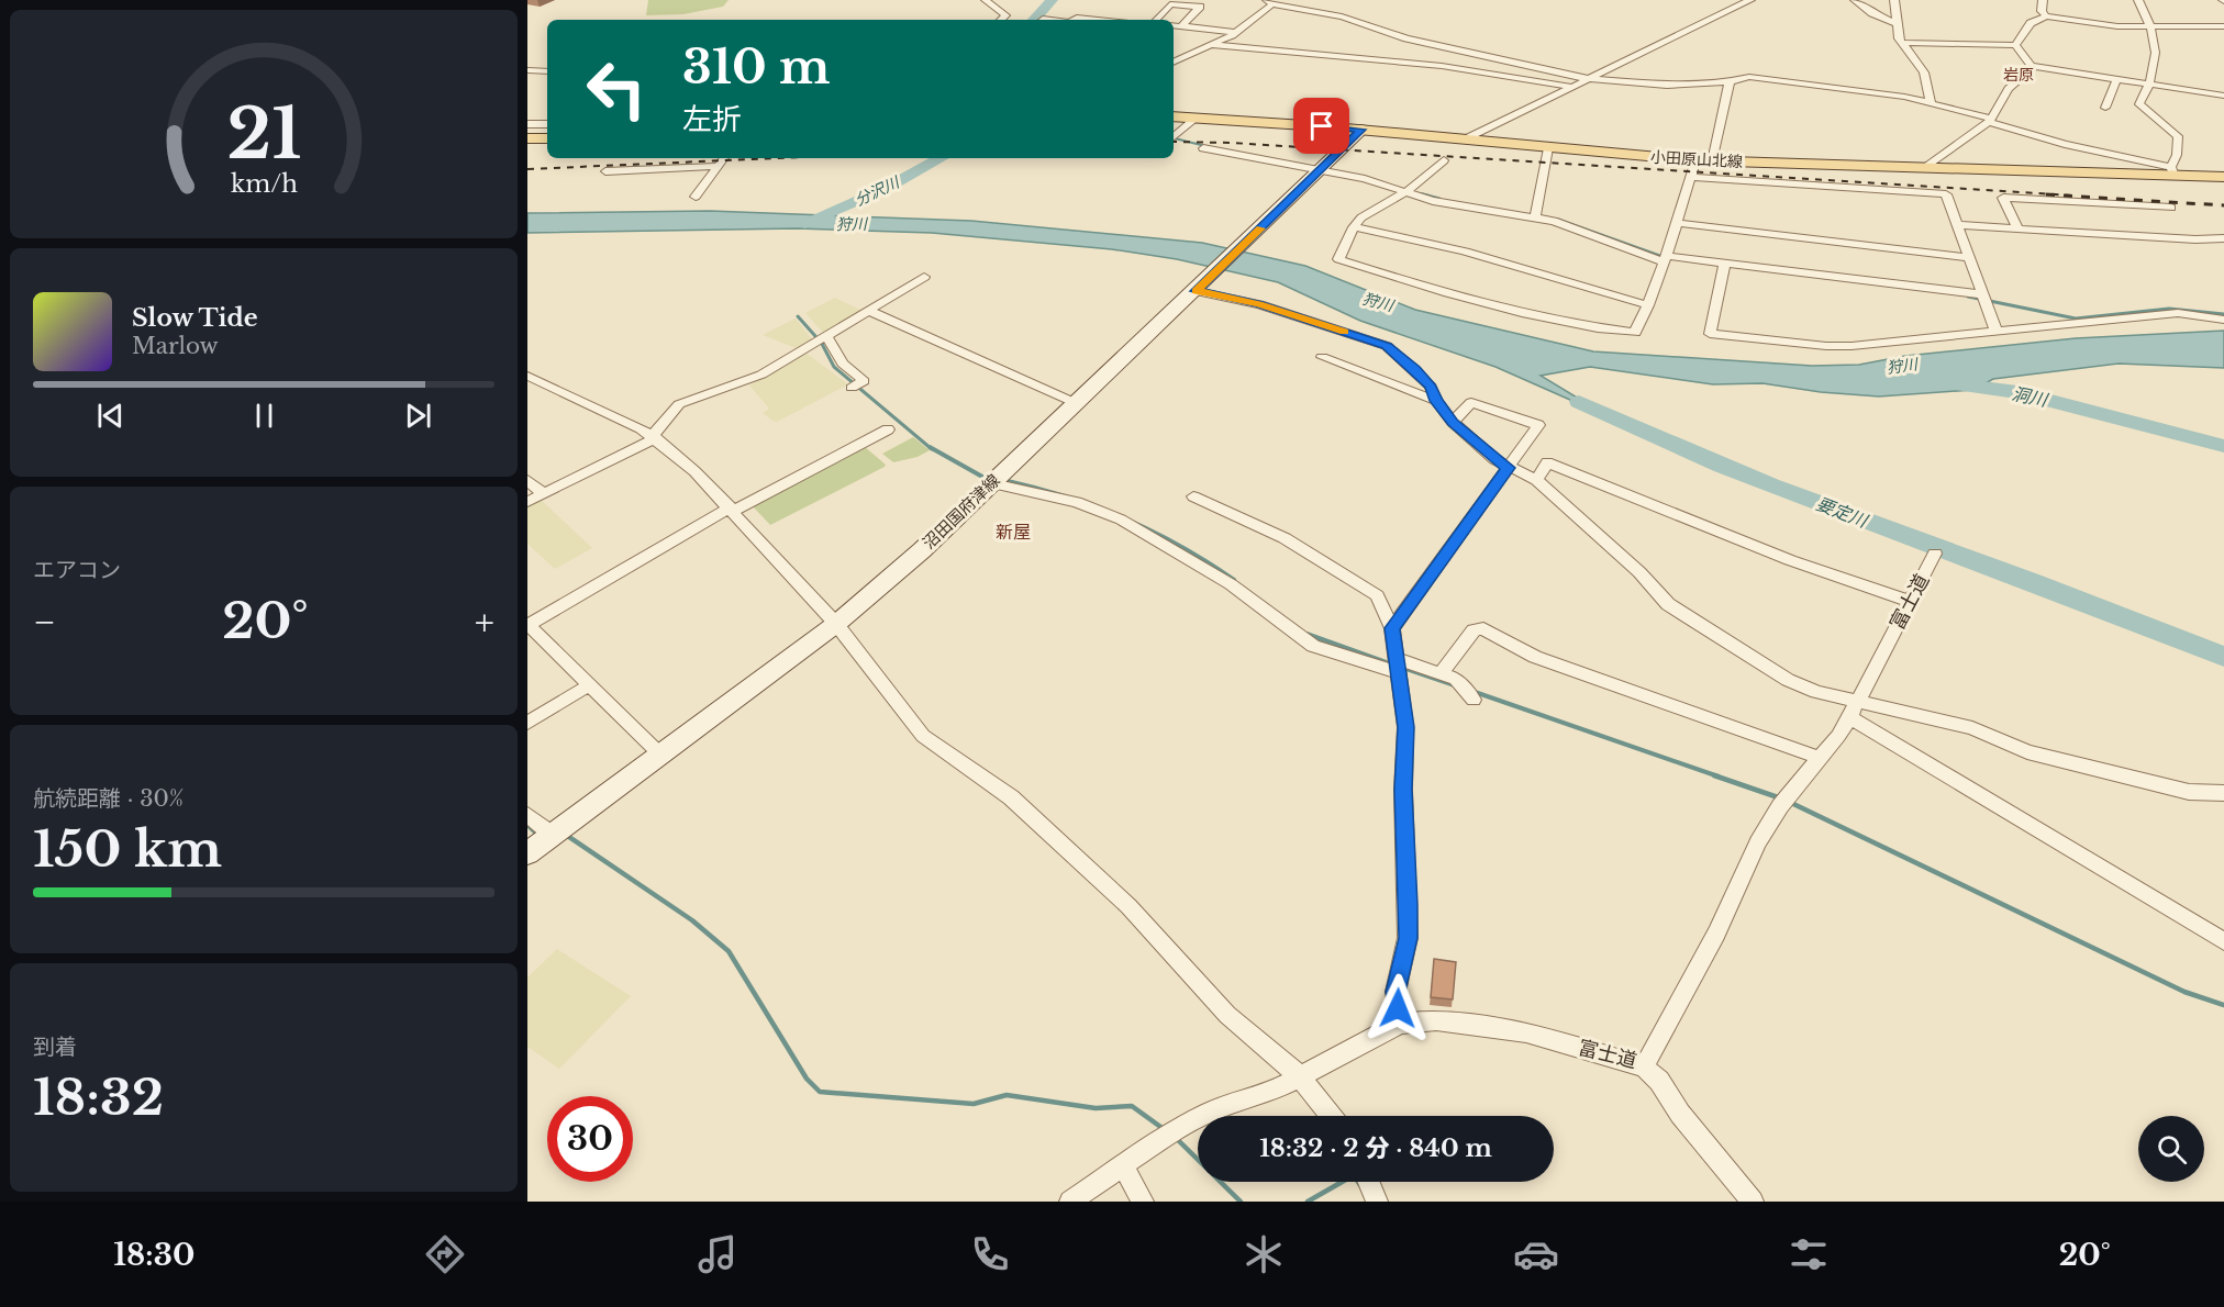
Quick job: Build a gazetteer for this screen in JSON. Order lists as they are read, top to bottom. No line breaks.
{"streets":{"main road":["小田原山北線","沼田国府津線"],"street":["富士道"]},"crossings":[["小田原山北線","沼田国府津線"]],"districts":["岩原","新屋"],"water":["分沢川","狩川","洞川","要定川"],"page":{"turn":["310 m","左折"],"song":["Slow Tide","Marlow"],"tile":["エアコン",["航続距離 · 30%","150 km"],["到着","18:32"]],"heat":["−","20°","+"],"limit":"30","trip":"18:32 · 2 分 · 840 m","tabs":["18:30","20°"],"gauge":["21","km/h"]}}
